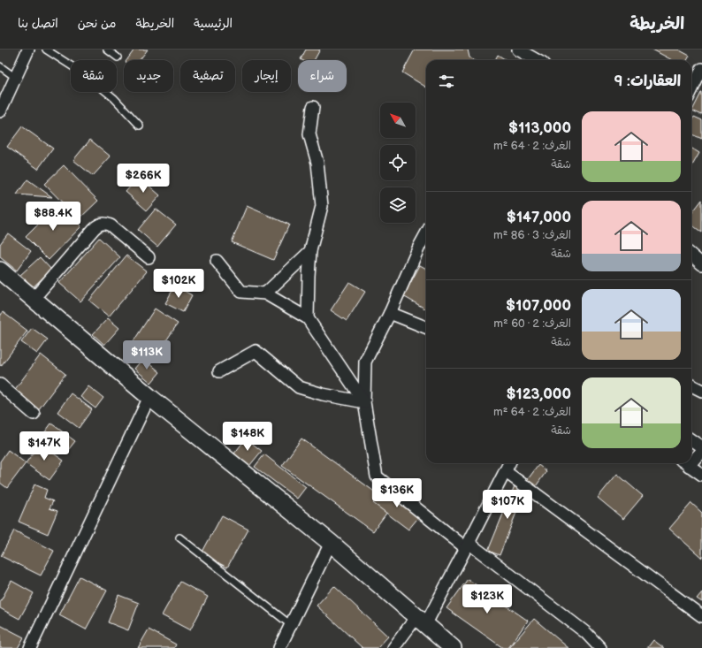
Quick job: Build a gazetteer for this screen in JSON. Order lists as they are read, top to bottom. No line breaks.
{"north":"top left","page":{"header":"الخريطة","nav":["الرئيسية","الخريطة","من نحن","اتصل بنا"],"chip":["شراء","إيجار","تصفية","جديد","شقة"],"heading":"العقارات: 9","list":[{"name":"$113,000","note":"الغرف: 2 · 64 m² · شقة"},{"name":"$147,000","note":"الغرف: 3 · 86 m² · شقة"},{"name":"$107,000","note":"الغرف: 2 · 60 m² · شقة"},{"name":"$123,000","note":"الغرف: 2 · 64 m² · شقة"}],"price":["$266K","$88.4K","$102K","$113K","$148K","$147K","$136K","$107K","$123K"]}}
